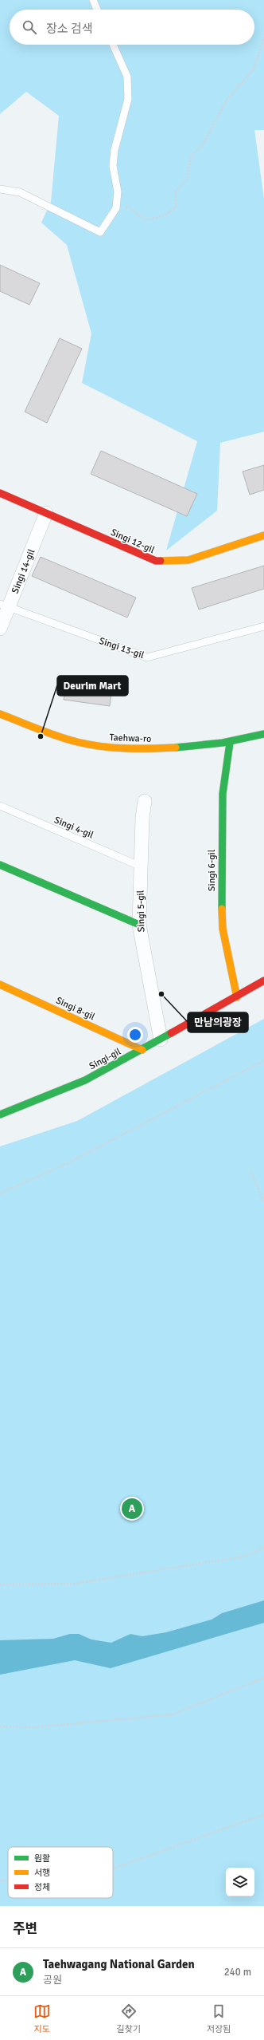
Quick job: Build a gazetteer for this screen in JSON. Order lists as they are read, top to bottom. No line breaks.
{"streets":{"street":["Singi 12-gil","Singi 14-gil","Taehwa-ro","Singi 6-gil","Singi 5-gil","Singi 8-gil","Singi-gil"],"lane":["Singi 13-gil","Singi 4-gil"]},"crossings":[["Singi 12-gil","Singi 14-gil"],["Singi 14-gil","Singi 13-gil"],["Taehwa-ro","Singi 6-gil"],["Singi 4-gil","Singi 5-gil"],["Singi 6-gil","Singi-gil"],["Singi 5-gil","Singi-gil"],["Singi 8-gil","Singi-gil"]],"places":["Deurim Mart","만남의광장"],"legend":["원활","서행","정체"],"page":{"search":"장소 검색","pins":"A","heading":"주변","list":[{"mark":"A","name":"Taehwagang National Garden","note":"공원","value":"240 m"}],"nav":["지도","길찾기","저장됨"]}}
